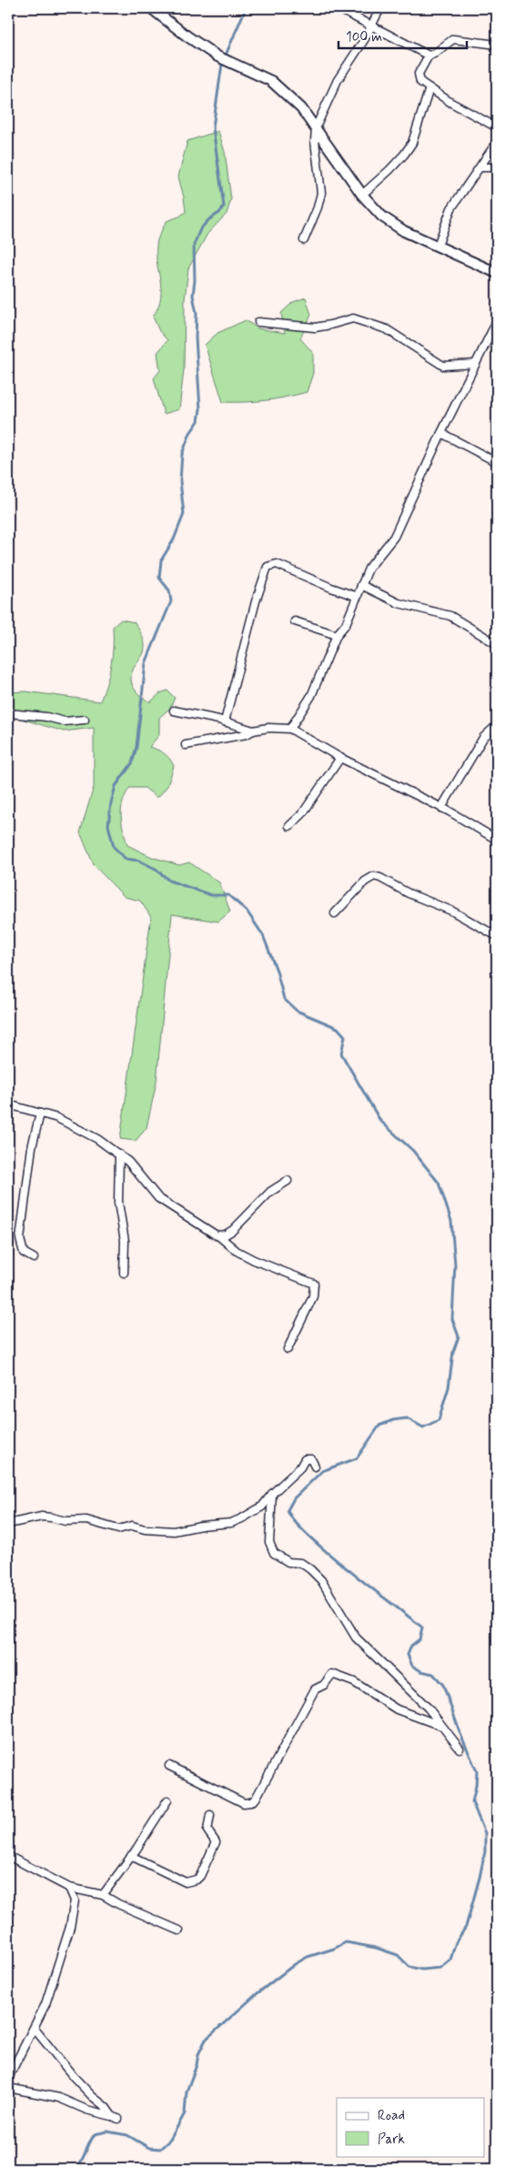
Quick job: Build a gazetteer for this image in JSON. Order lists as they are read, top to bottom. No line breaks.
{"legend":["Road","Park"],"scale_bar":"100 m"}
